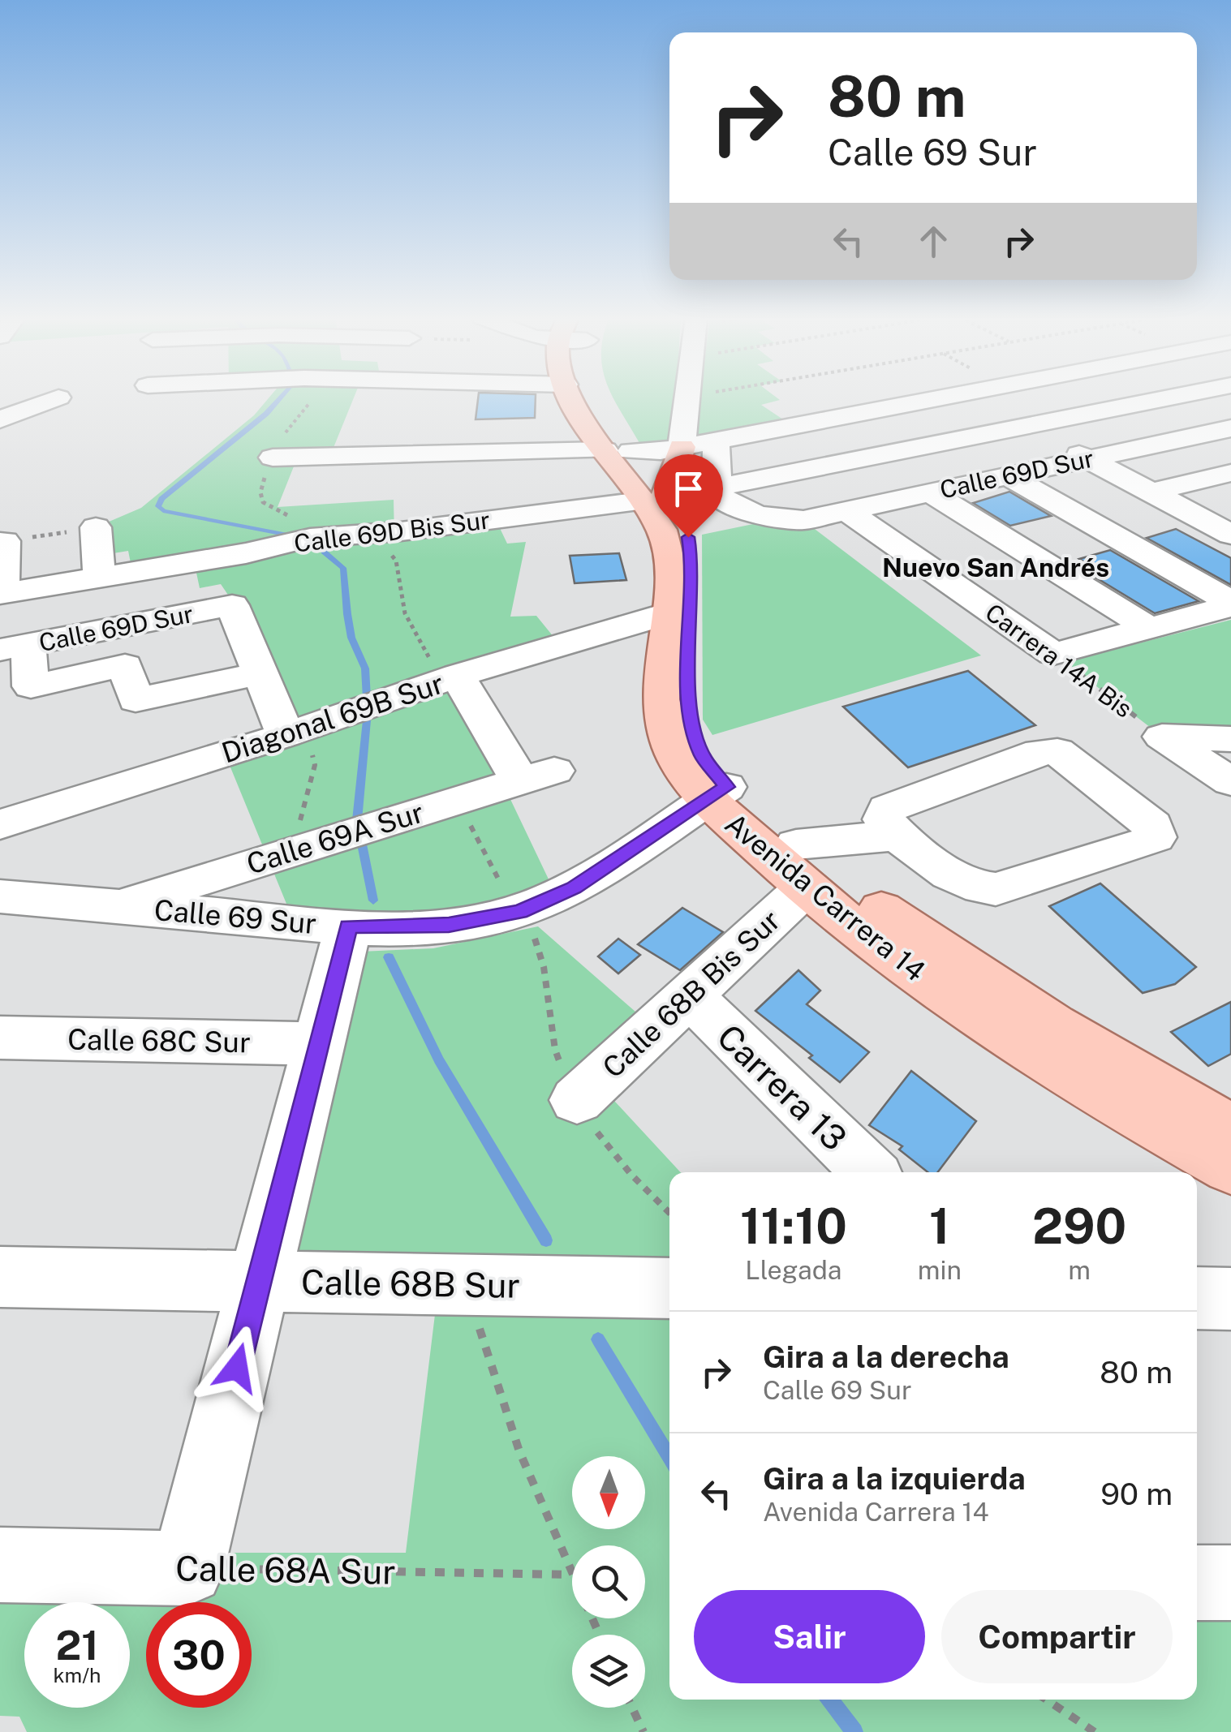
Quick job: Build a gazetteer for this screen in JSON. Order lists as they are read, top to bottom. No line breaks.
{"streets":{"main road":["Avenida Carrera 14"],"street":["Calle 69D Sur","Calle 69D Bis Sur","Carrera 14A Bis","Diagonal 69B Sur","Calle 69A Sur","Calle 69 Sur","Calle 68B Bis Sur","Calle 68C Sur","Carrera 13","Calle 68B Sur","Calle 68A Sur"]},"crossings":[["Calle 69D Sur","Carrera 14A Bis"],["Calle 69D Bis Sur","Avenida Carrera 14"],["Diagonal 69B Sur","Calle 69A Sur"],["Diagonal 69B Sur","Avenida Carrera 14"],["Calle 69A Sur","Calle 69 Sur"],["Avenida Carrera 14","Calle 69 Sur"],["Avenida Carrera 14","Calle 68B Bis Sur"],["Calle 68B Bis Sur","Carrera 13"]],"districts":["Nuevo San Andrés"],"north":"bottom","page":{"turn":["80 m","Calle 69 Sur"],"eta":["11:10","Llegada","1","min","290","m"],"list":[{"name":"Gira a la derecha","note":"Calle 69 Sur","value":"80 m"},{"name":"Gira a la izquierda","note":"Avenida Carrera 14","value":"90 m"}],"buttons":["Salir","Compartir"],"speed":"21 km/h","limit":"30"}}
